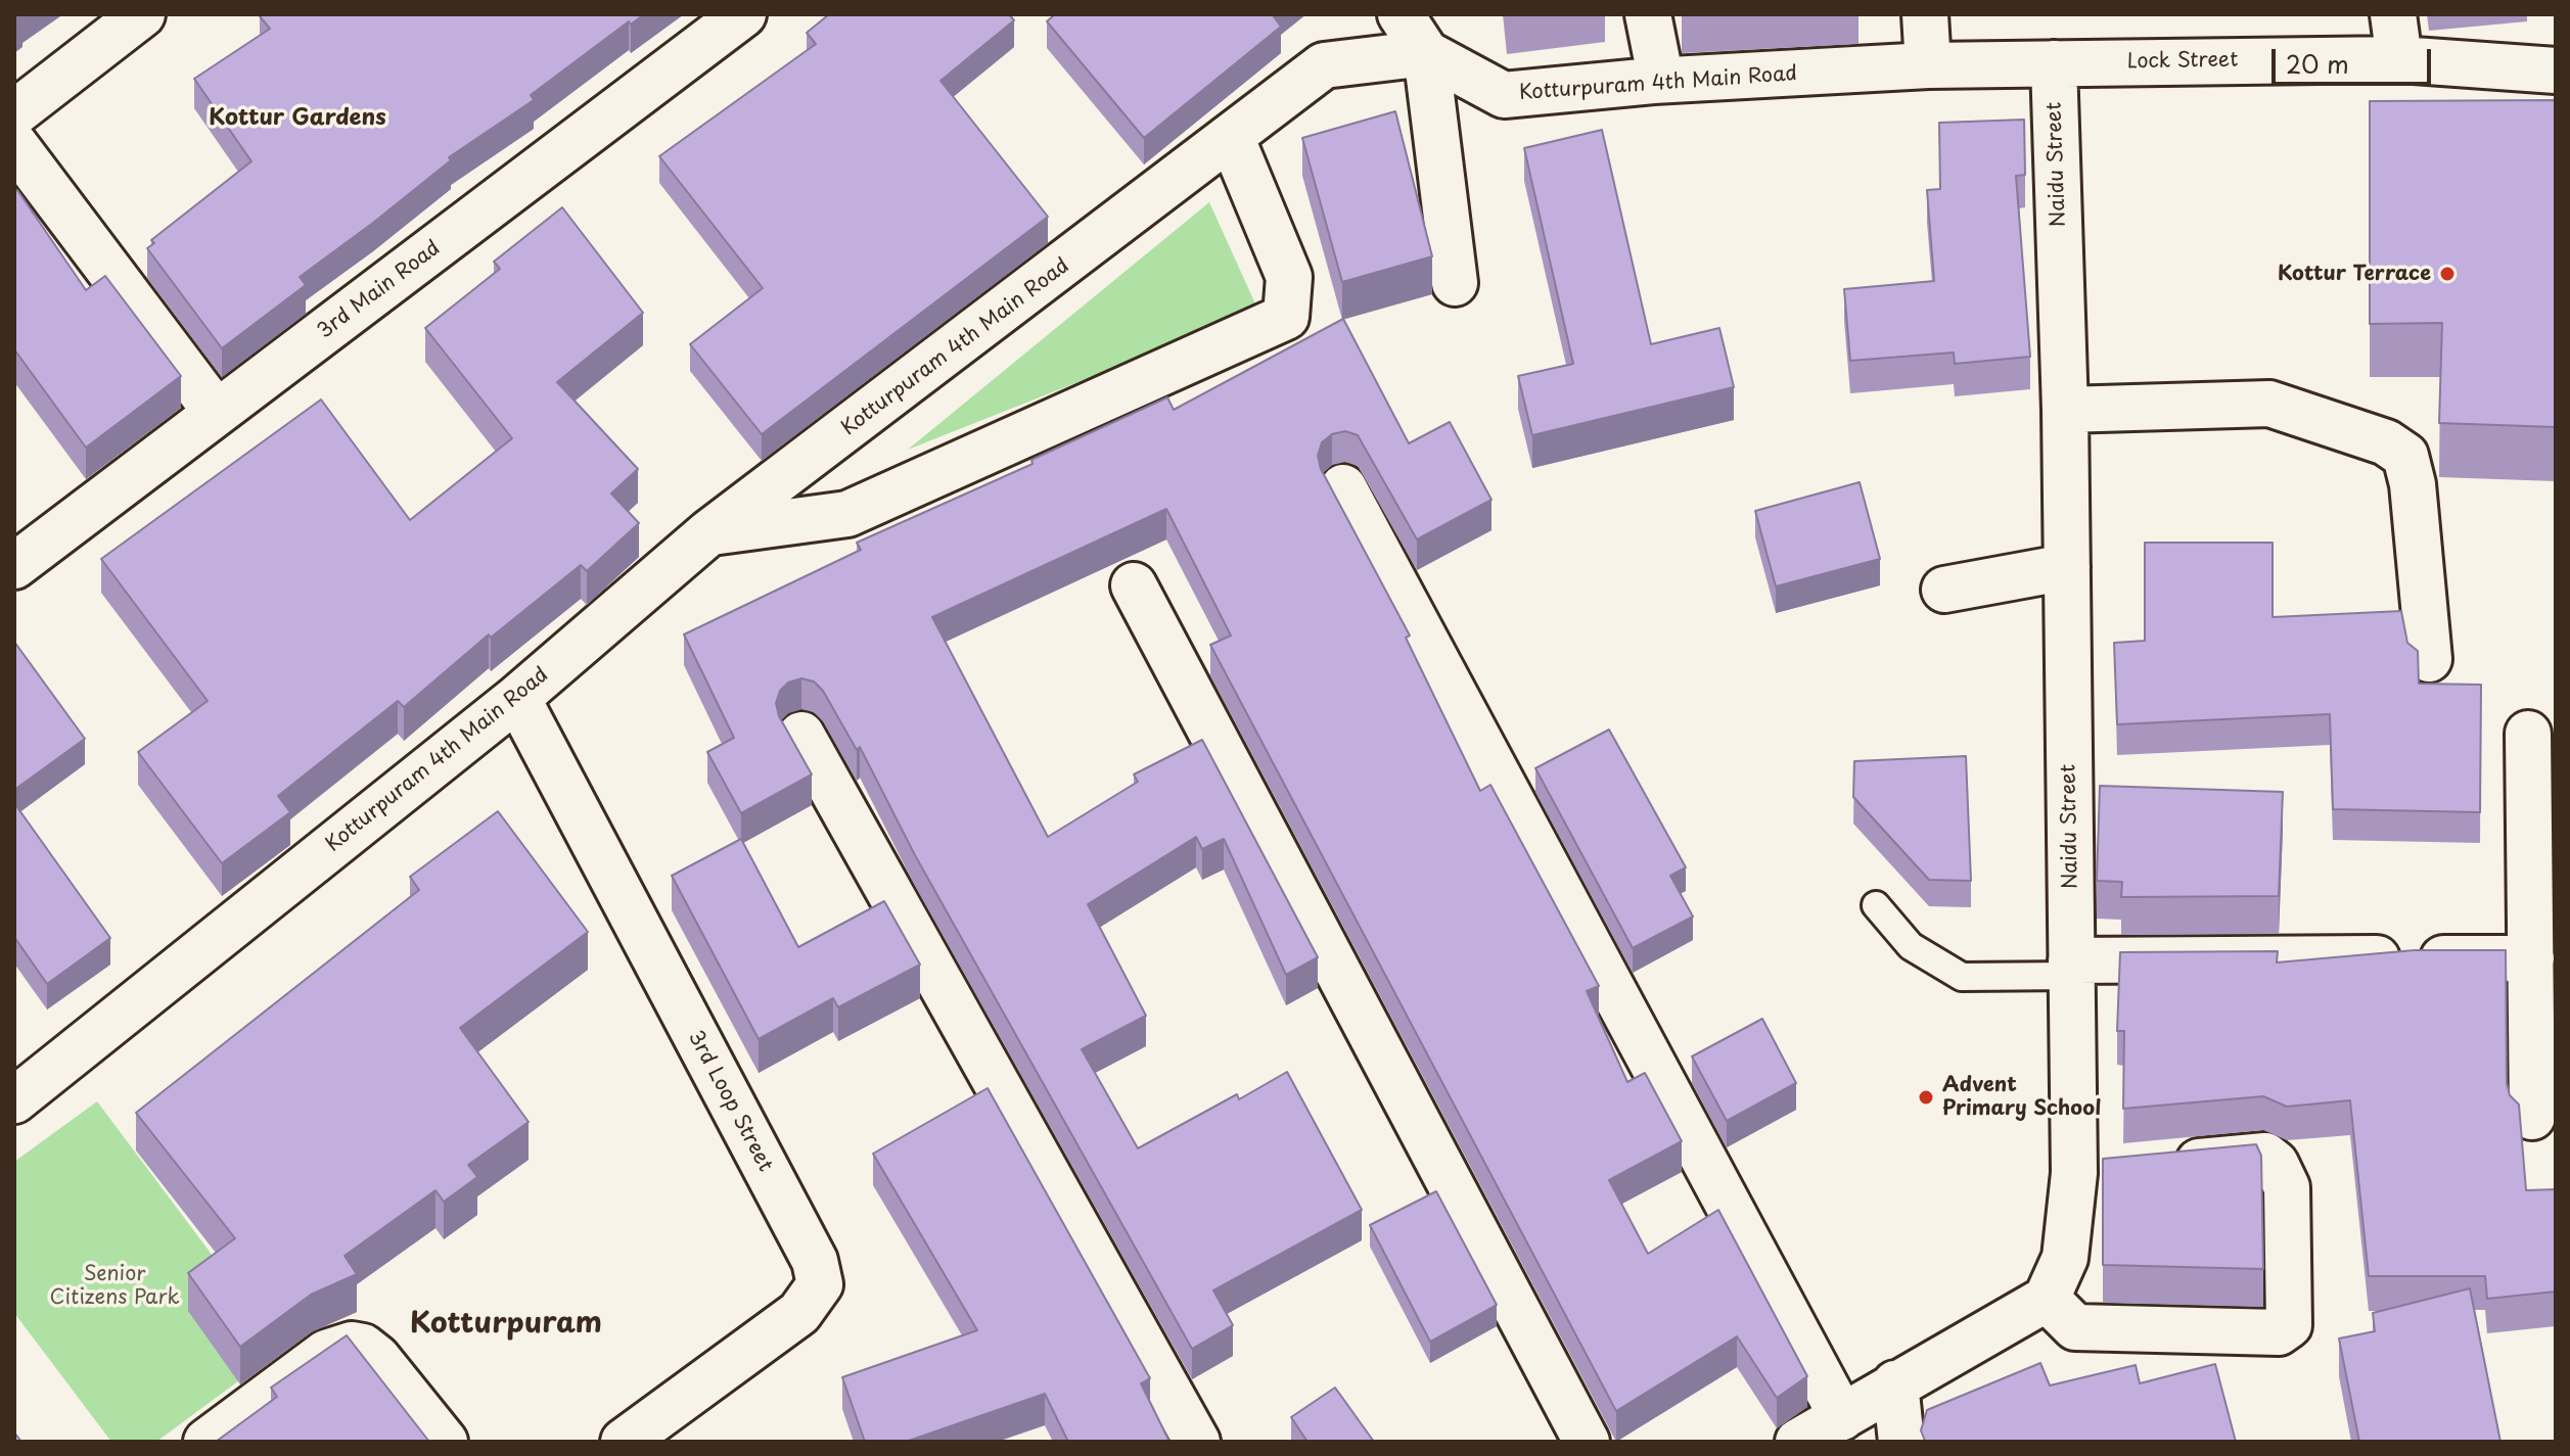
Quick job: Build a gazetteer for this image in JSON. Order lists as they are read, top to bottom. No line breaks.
{"streets":{"street":["Lock Street","Kotturpuram 4th Main Road","Naidu Street","3rd Main Road","3rd Loop Street"]},"crossings":[["Lock Street","Kotturpuram 4th Main Road"],["Lock Street","Naidu Street"],["Kotturpuram 4th Main Road","Naidu Street"],["Kotturpuram 4th Main Road","3rd Loop Street"]],"districts":["Kottur Gardens","Kotturpuram"],"parks":["Senior Citizens Park"],"places":["Kottur Terrace","Advent Primary School"],"scale_bar":"20 m"}
